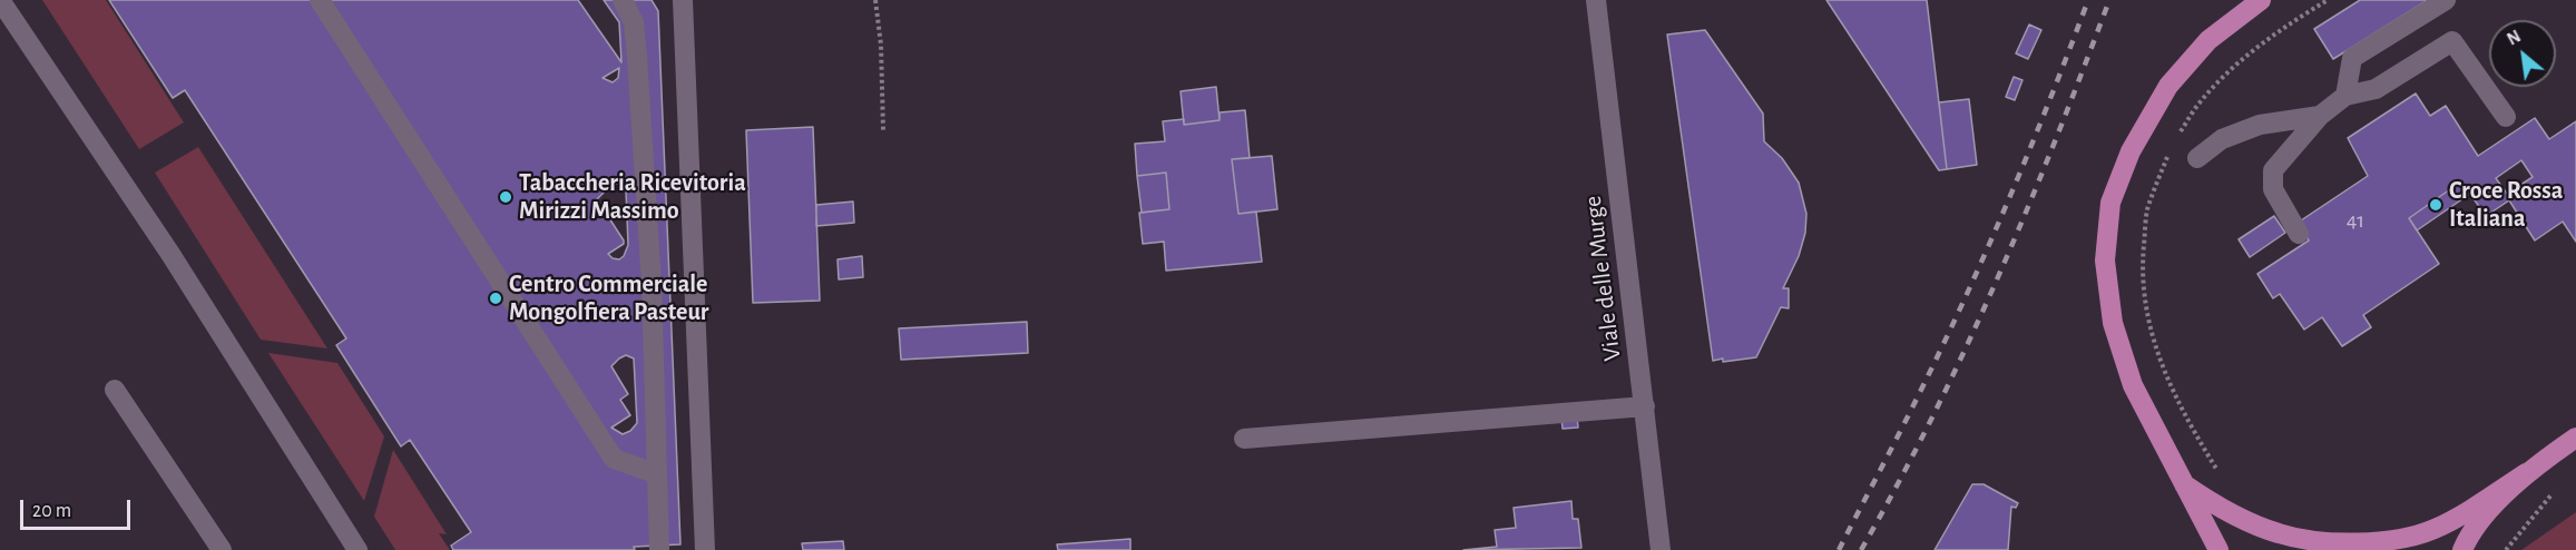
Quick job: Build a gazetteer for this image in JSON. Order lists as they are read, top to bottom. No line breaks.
{"streets":{"street":["Viale delle Murge"]},"places":["Tabaccheria Ricevitoria Mirizzi Massimo","Croce Rossa Italiana","Centro Commerciale Mongolfiera Pasteur"],"house_numbers":["41"],"scale_bar":"20 m","north":"top left"}
